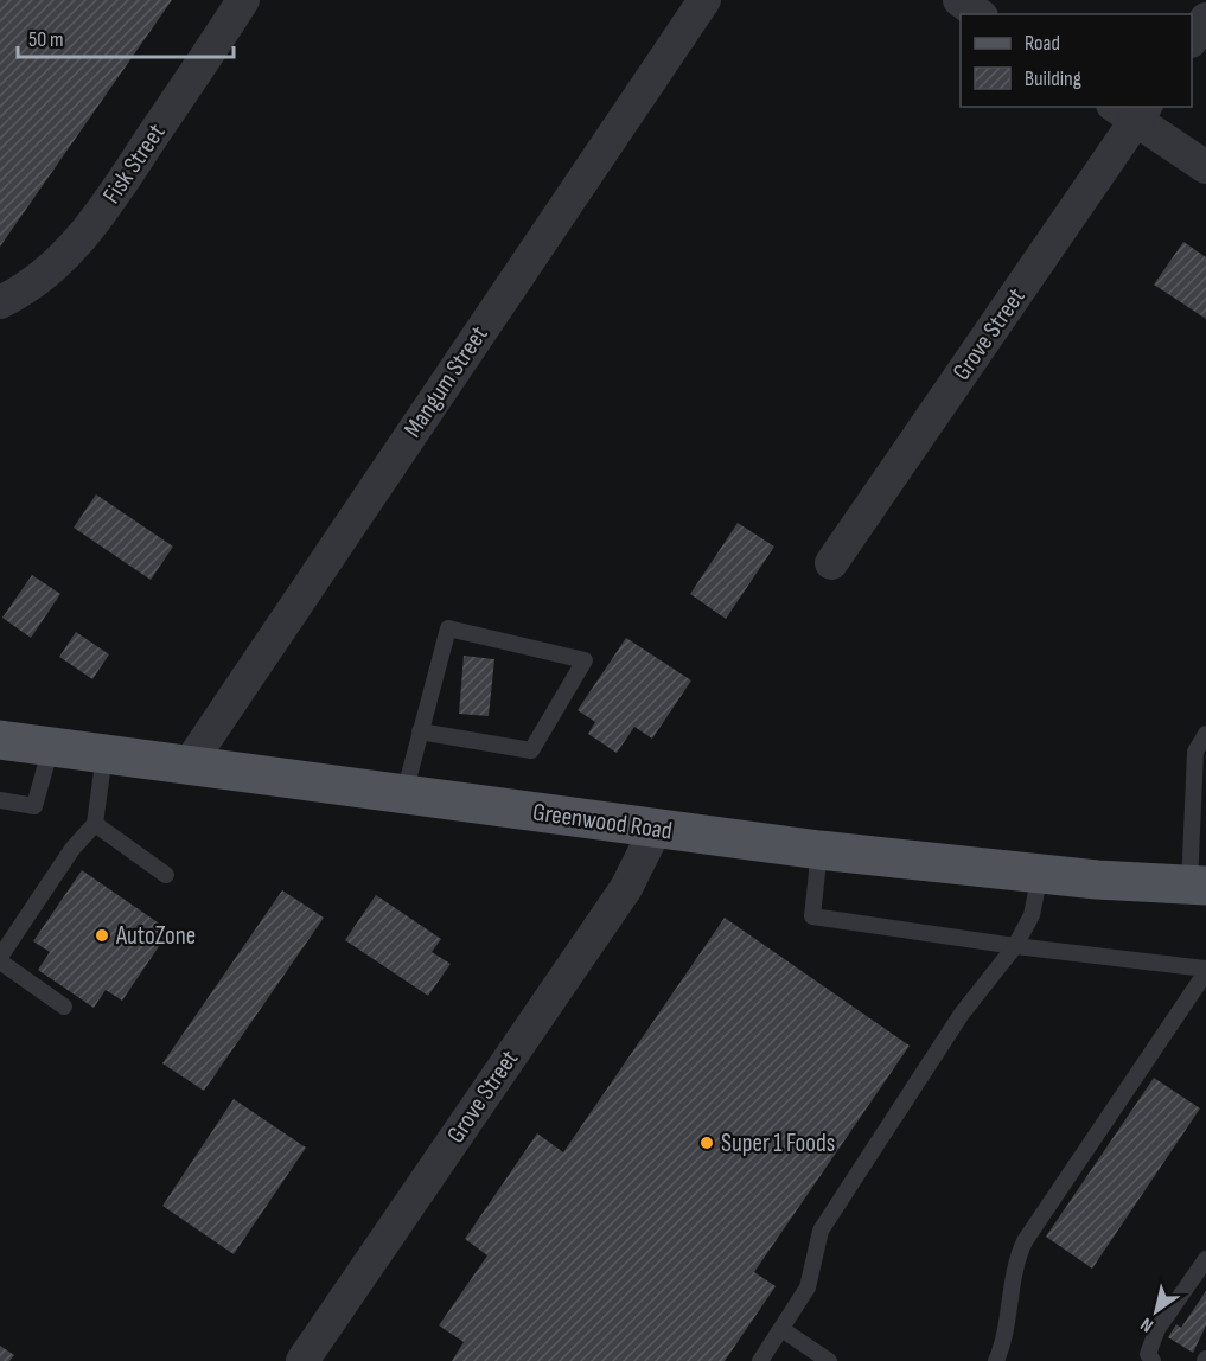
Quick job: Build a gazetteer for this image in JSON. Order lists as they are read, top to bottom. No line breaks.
{"streets":{"main road":["Greenwood Road"],"street":["Fisk Street","Grove Street","Mangum Street"]},"crossings":[["Grove Street","Greenwood Road"],["Mangum Street","Greenwood Road"]],"places":["AutoZone","Super 1 Foods"],"legend":["Road","Building"],"scale_bar":"50 m","north":"bottom left"}
